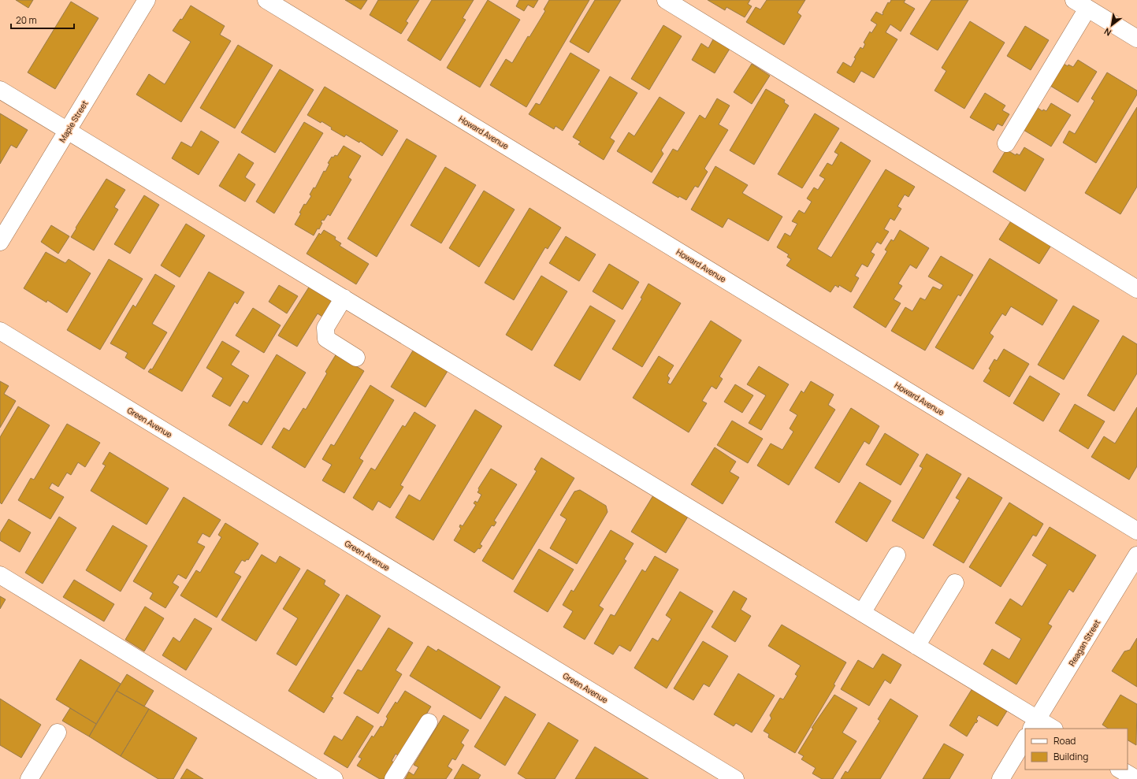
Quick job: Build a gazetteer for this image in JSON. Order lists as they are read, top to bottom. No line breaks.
{"streets":{"street":["Maple Street","Howard Avenue","Green Avenue","Reagan Street"]},"legend":["Road","Building"],"scale_bar":"20 m","north":"bottom left"}
